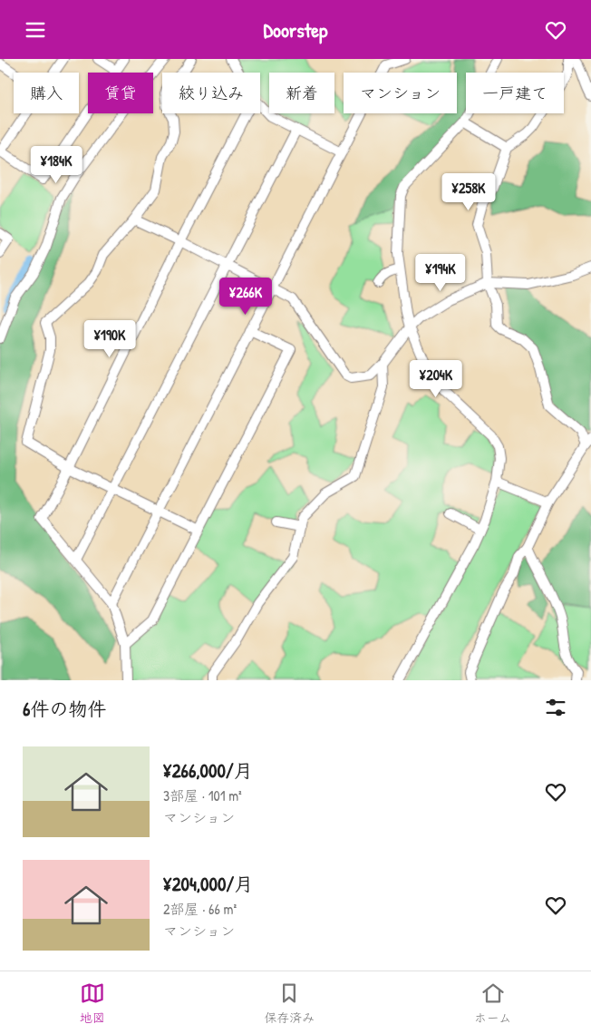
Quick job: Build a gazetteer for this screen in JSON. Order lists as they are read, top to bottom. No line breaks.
{"page":{"header":"Doorstep","chip":["購入","賃貸","絞り込み","新着","マンション","一戸建て"],"price":["¥184K","¥258K","¥194K","¥266K","¥190K","¥204K"],"heading":"6件の物件","list":[{"name":"¥266,000/月","note":"3部屋 · 101 m² · マンション"},{"name":"¥204,000/月","note":"2部屋 · 66 m² · マンション"}],"tabs":["地図","保存済み","ホーム"]}}
